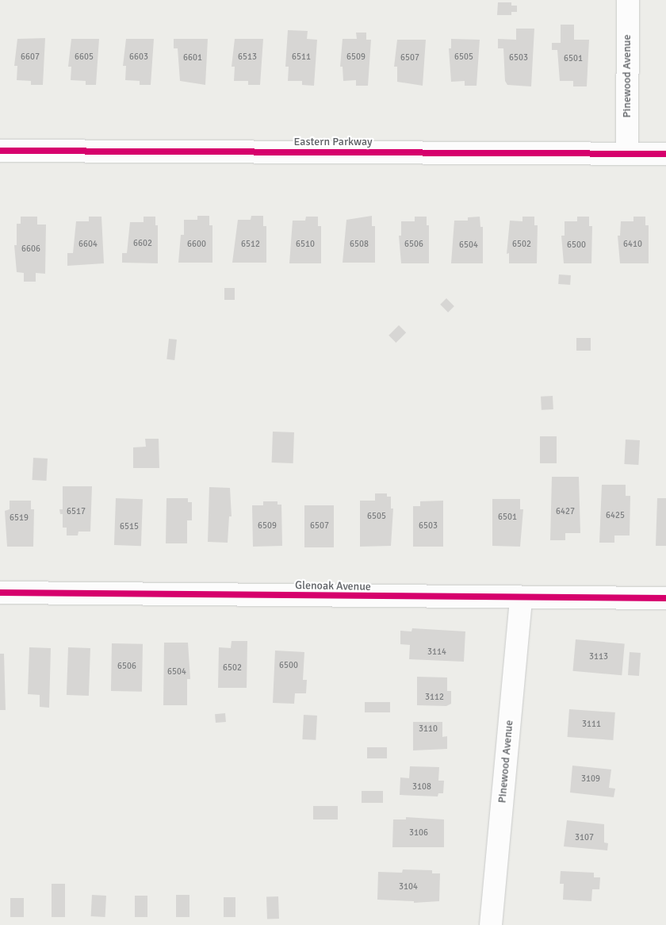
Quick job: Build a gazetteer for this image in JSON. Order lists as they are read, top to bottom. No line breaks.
{"streets":{"street":["Pinewood Avenue","Eastern Parkway","Glenoak Avenue"]},"crossings":[["Pinewood Avenue","Eastern Parkway"],["Pinewood Avenue","Glenoak Avenue"]],"house_numbers":["6607","6605","6603","6513","6511","6509","6505","6601","6507","6503","6501","6602","6604","6600","6512","6510","6508","6506","6502","6410","6504","6500","6606","6517","6427","6425","6505","6501","6519","6509","6507","6503","6515","3114","3113","6500","6506","6502","6504","3112","3111","3110","3109","3108","3106","3107","3104"]}
